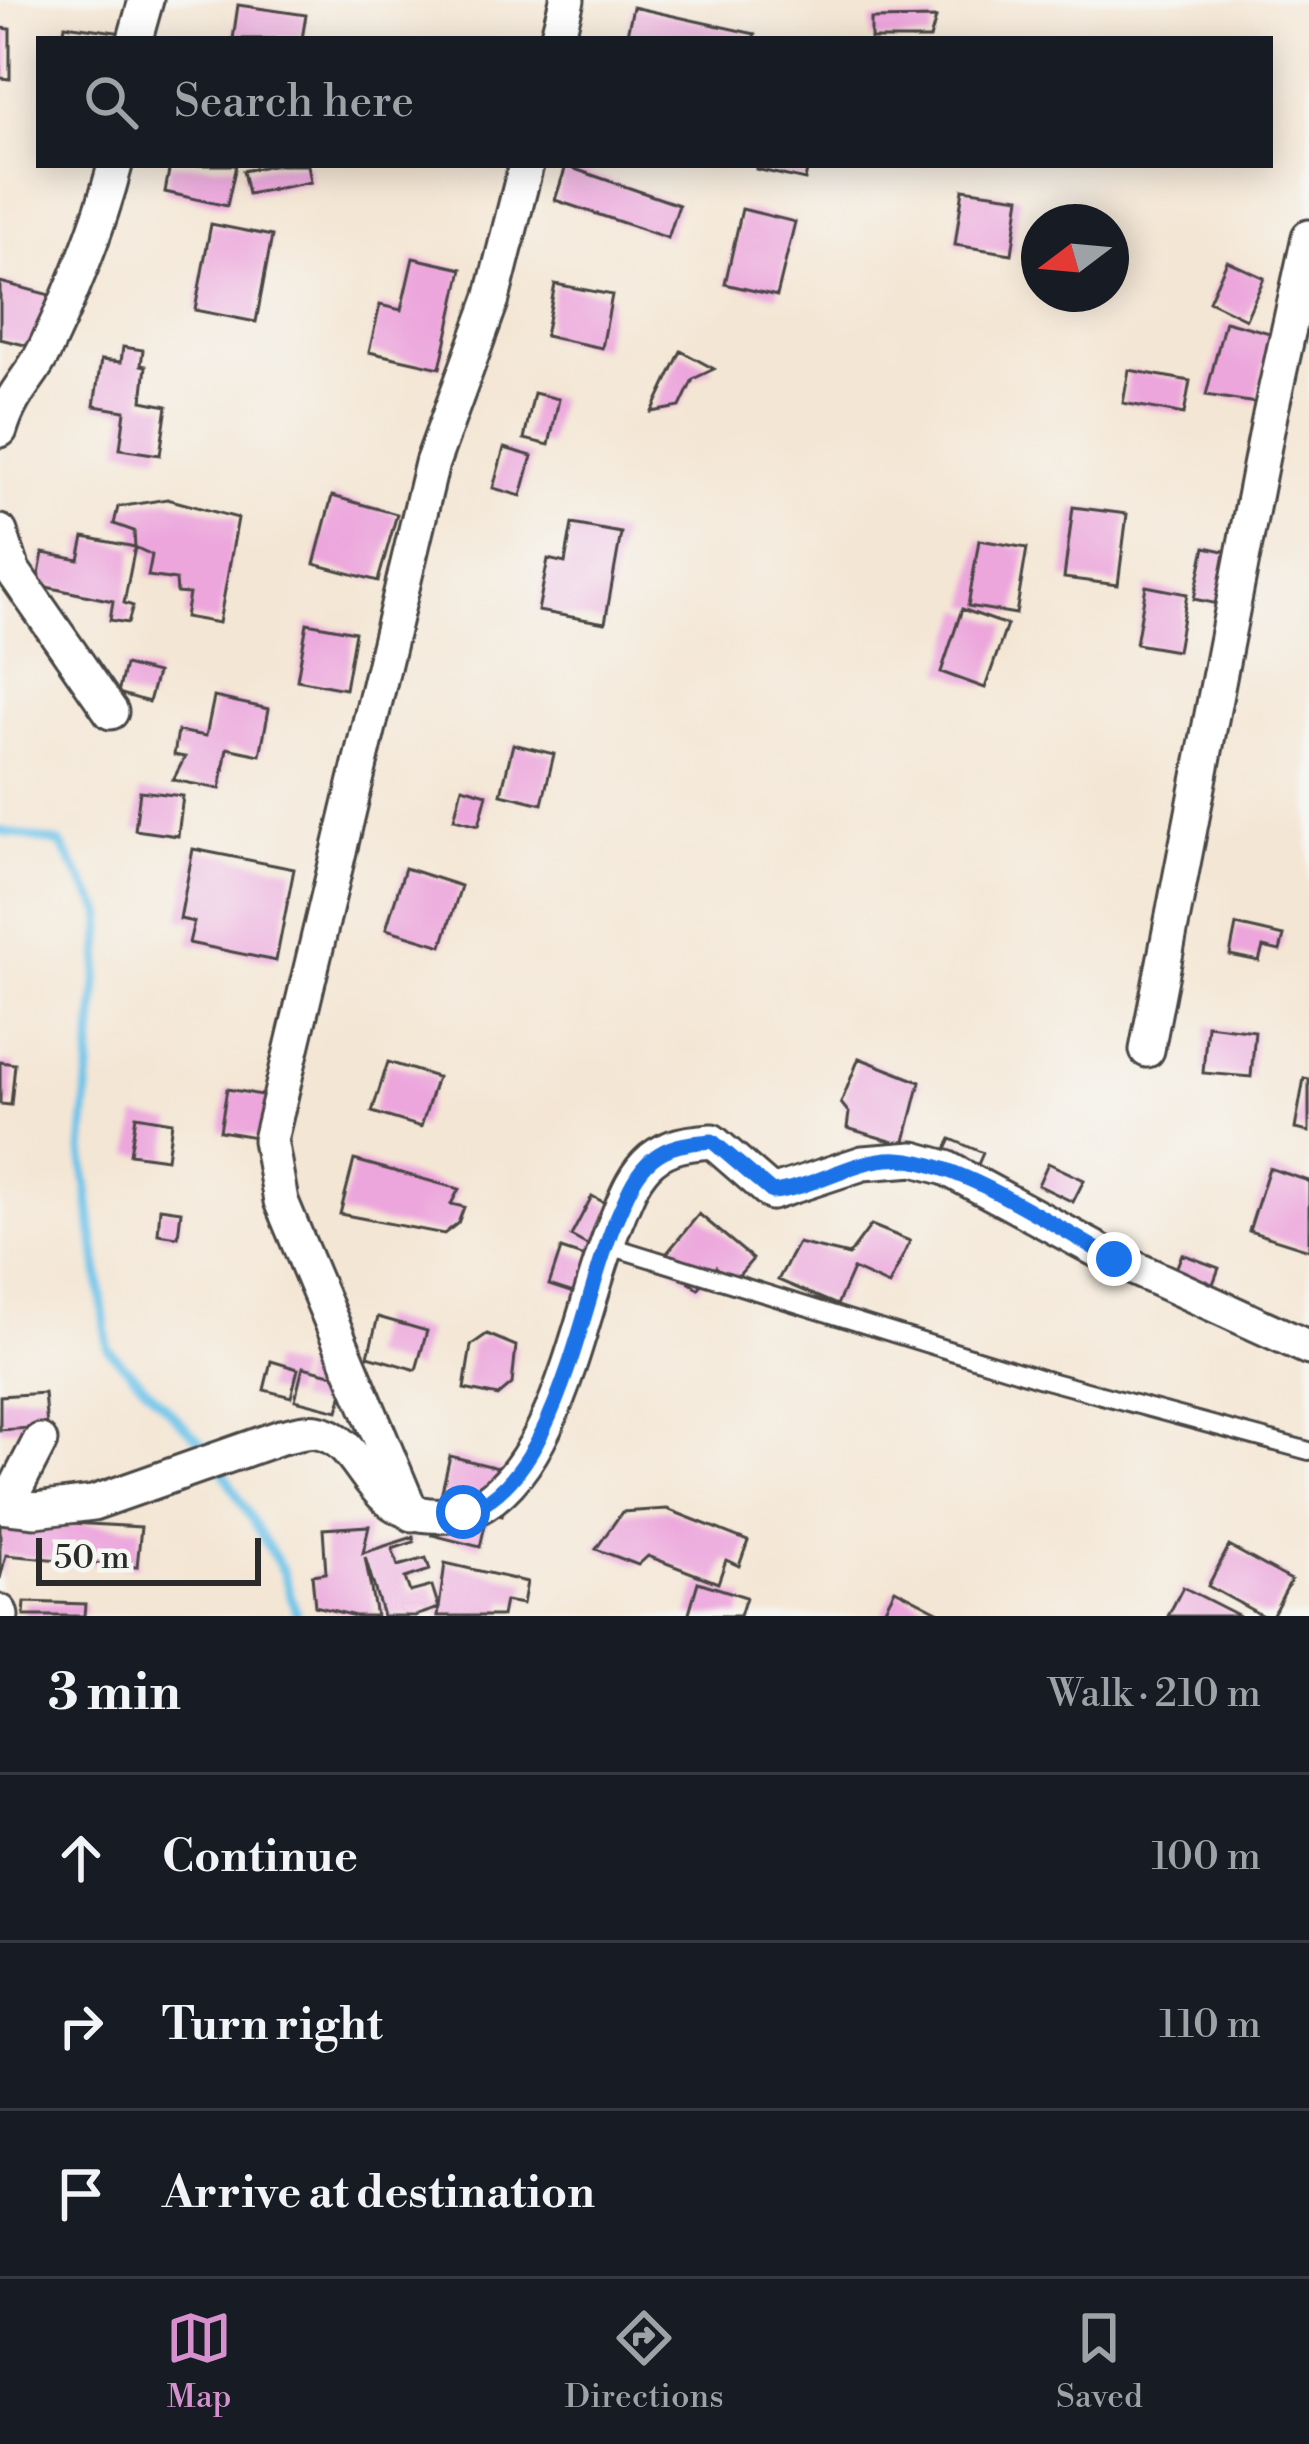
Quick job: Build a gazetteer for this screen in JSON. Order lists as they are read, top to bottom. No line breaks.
{"scale_bar":"50 m","north":"left","page":{"search":"Search here","scale":"50 m","heading":["3 min","Walk · 210 m"],"list":[["Continue","100 m"],["Turn right","110 m"],"Arrive at destination"],"nav":["Map","Directions","Saved"]}}
